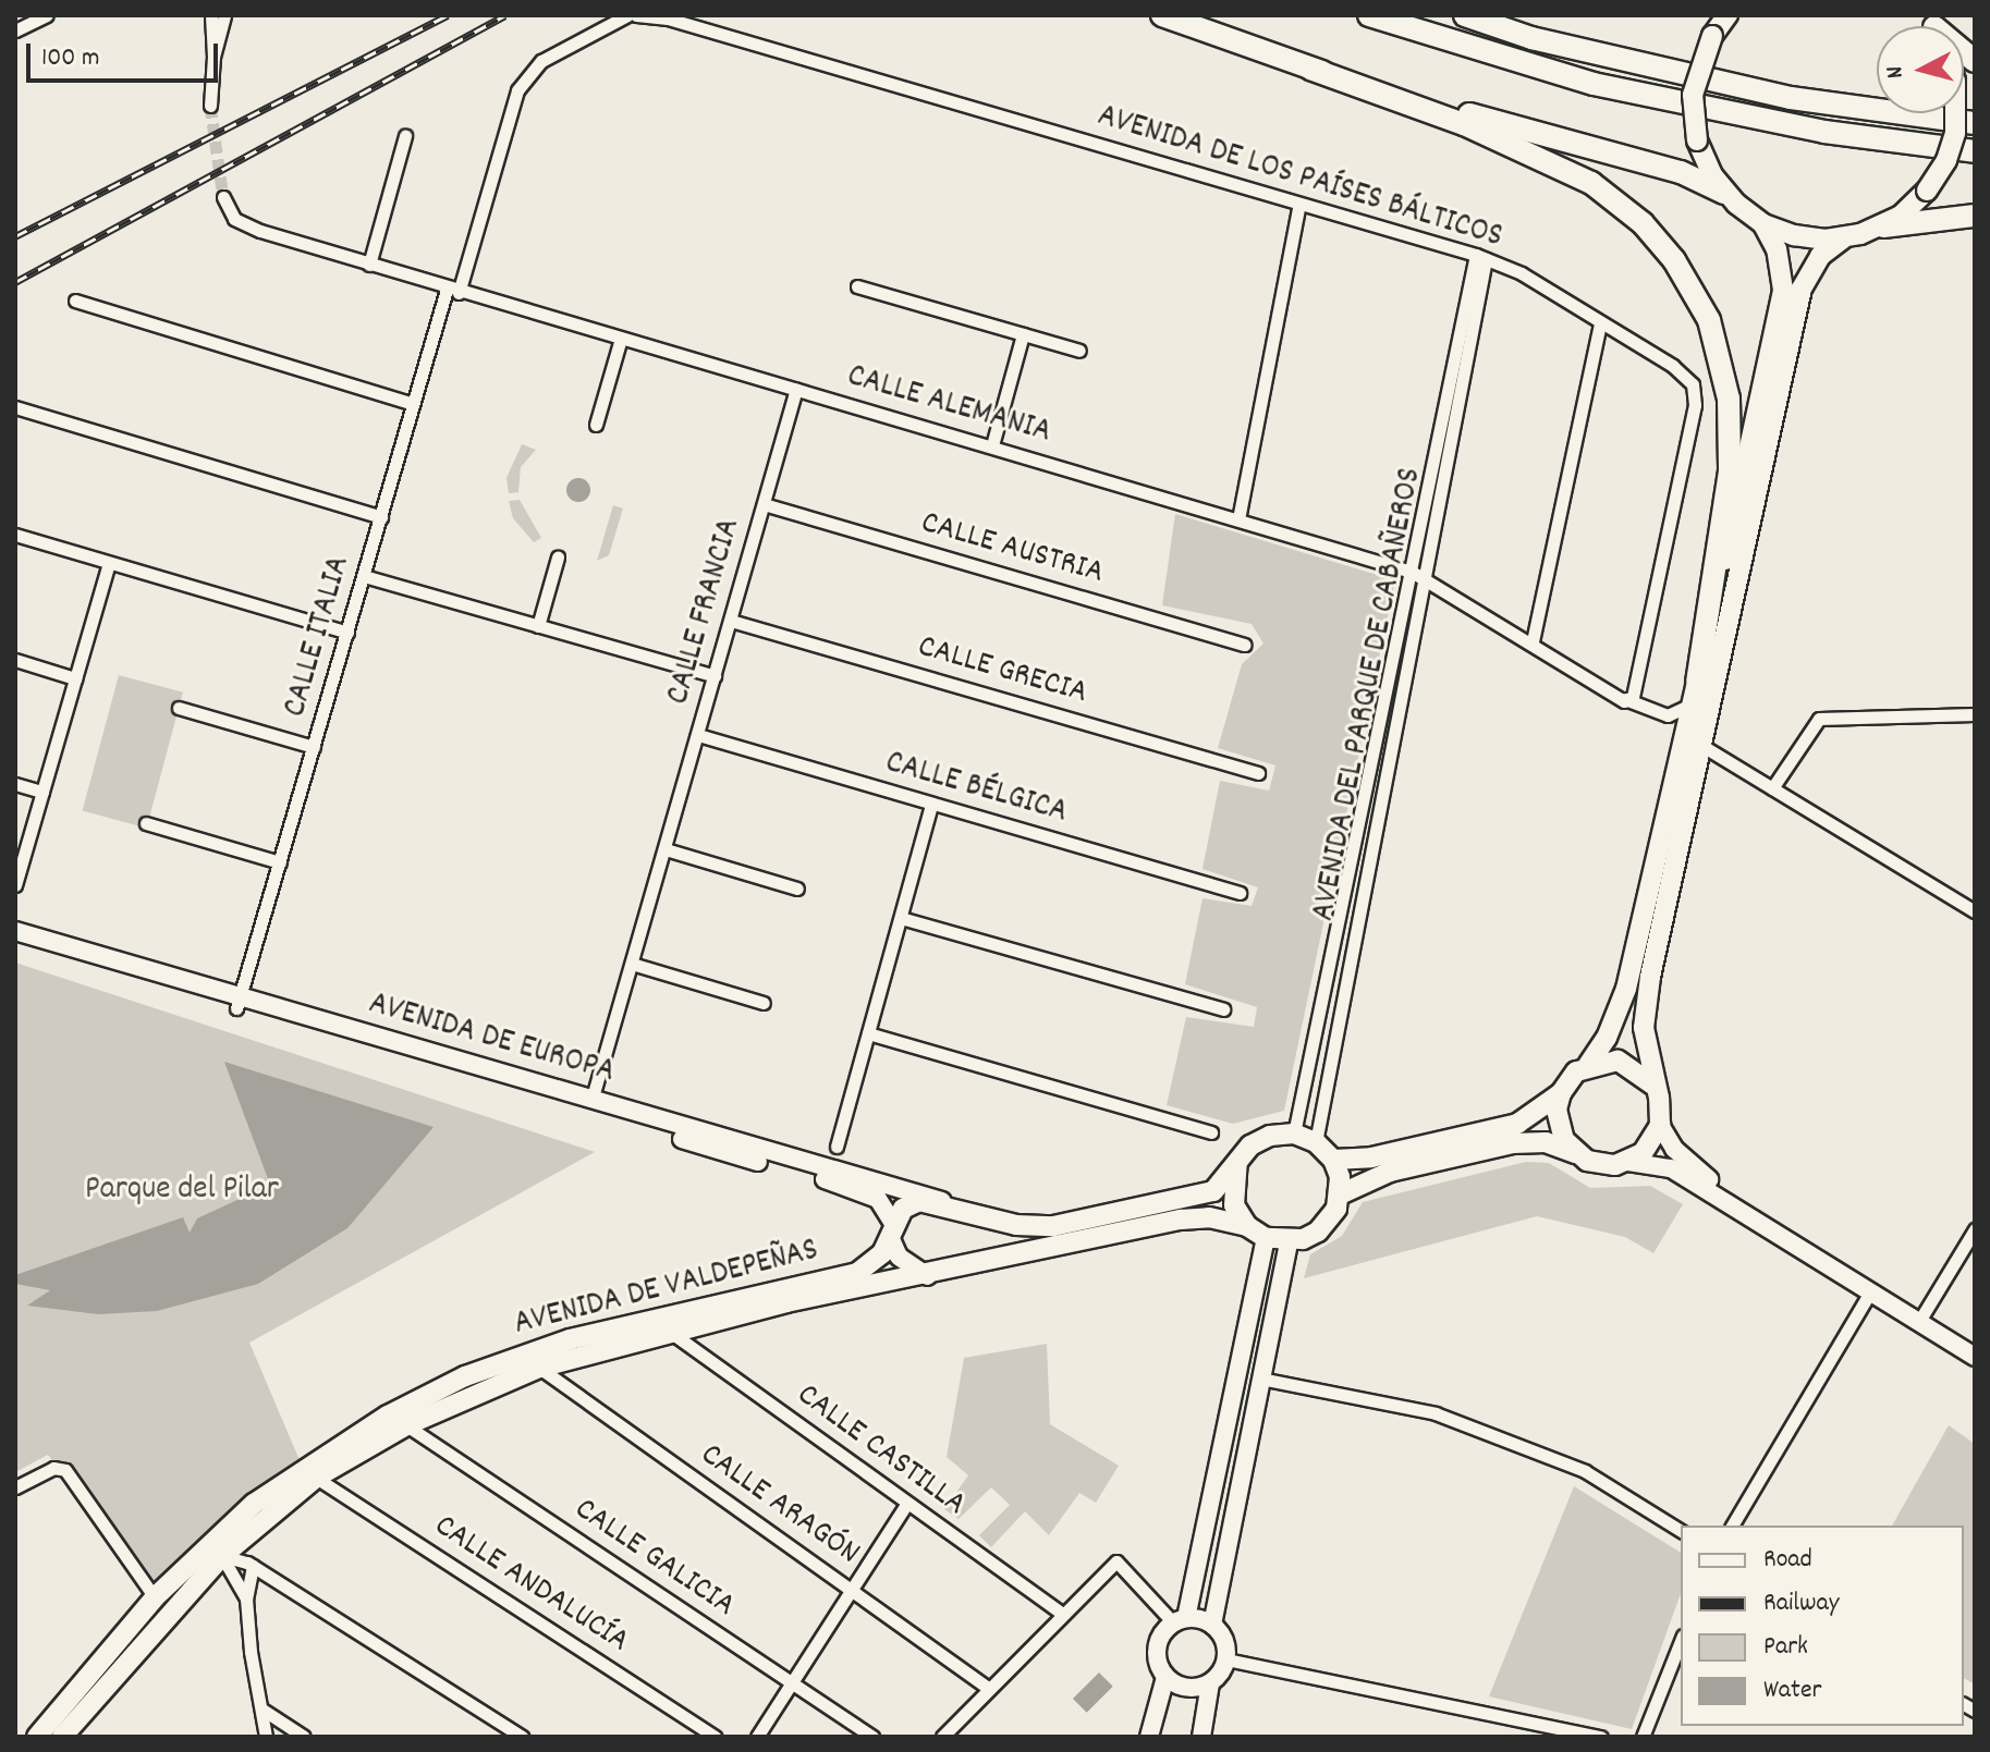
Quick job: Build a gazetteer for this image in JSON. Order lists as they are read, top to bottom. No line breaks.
{"streets":{"main road":["AVENIDA DE EUROPA","AVENIDA DE VALDEPEÑAS"],"street":["AVENIDA DE LOS PAÍSES BÁLTICOS","CALLE ALEMANIA","CALLE AUSTRIA","CALLE FRANCIA","CALLE ITALIA","CALLE GRECIA","AVENIDA DEL PARQUE DE CABAÑEROS","CALLE BÉLGICA","CALLE CASTILLA","CALLE ARAGÓN","CALLE GALICIA","CALLE ANDALUCÍA"]},"crossings":[["AVENIDA DE LOS PAÍSES BÁLTICOS","CALLE ALEMANIA"],["AVENIDA DE LOS PAÍSES BÁLTICOS","AVENIDA DEL PARQUE DE CABAÑEROS"],["CALLE ALEMANIA","CALLE FRANCIA"],["CALLE ALEMANIA","CALLE ITALIA"],["CALLE ALEMANIA","AVENIDA DEL PARQUE DE CABAÑEROS"],["CALLE AUSTRIA","CALLE FRANCIA"],["CALLE FRANCIA","CALLE GRECIA"],["CALLE FRANCIA","CALLE BÉLGICA"],["CALLE FRANCIA","AVENIDA DE EUROPA"],["CALLE ITALIA","AVENIDA DE EUROPA"],["AVENIDA DEL PARQUE DE CABAÑEROS","AVENIDA DE VALDEPEÑAS"],["AVENIDA DE EUROPA","AVENIDA DE VALDEPEÑAS"],["AVENIDA DE VALDEPEÑAS","CALLE CASTILLA"],["AVENIDA DE VALDEPEÑAS","CALLE ARAGÓN"],["AVENIDA DE VALDEPEÑAS","CALLE GALICIA"],["AVENIDA DE VALDEPEÑAS","CALLE ANDALUCÍA"]],"parks":["Parque del Pilar"],"legend":["Road","Railway","Park","Water"],"scale_bar":"100 m","north":"left"}
